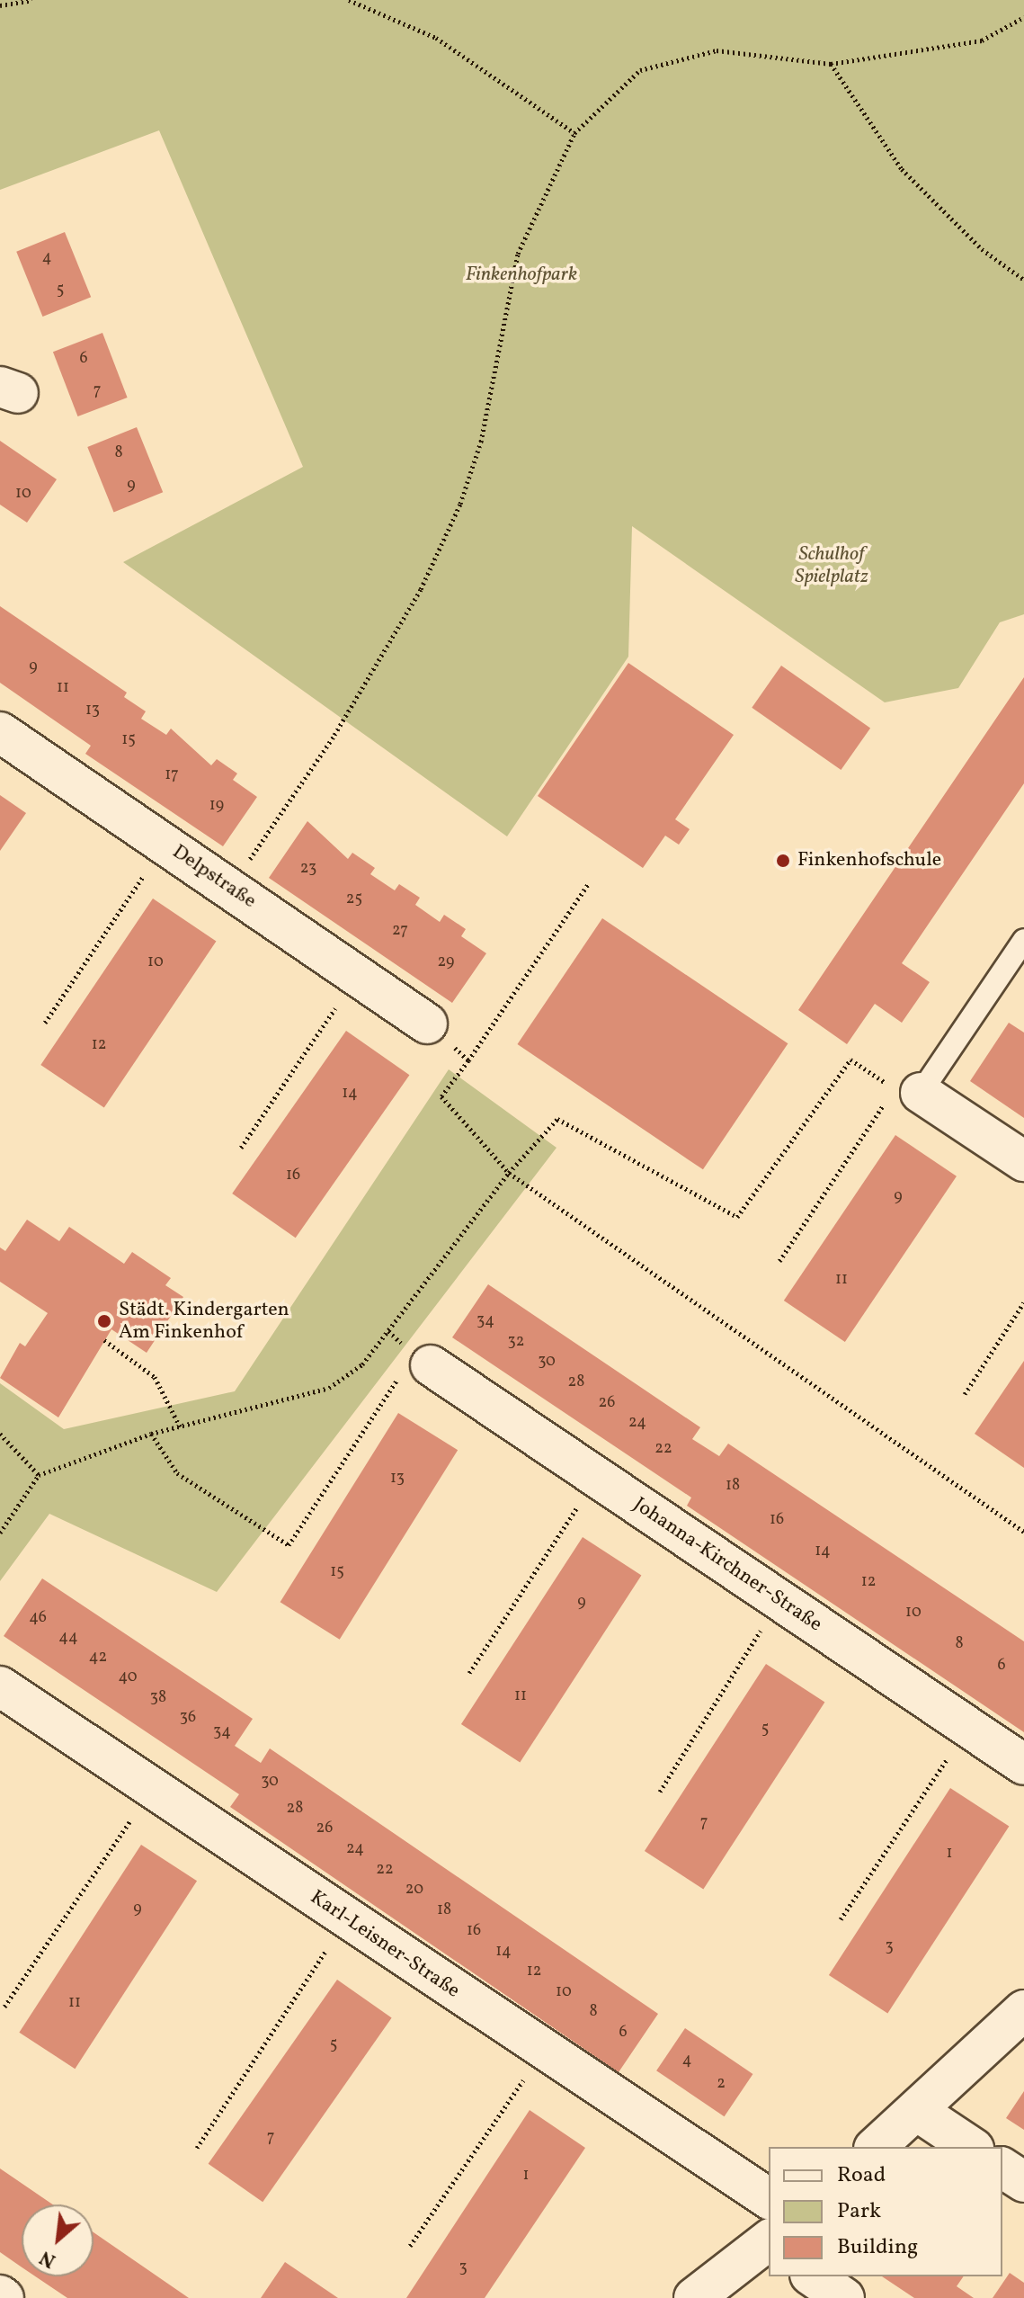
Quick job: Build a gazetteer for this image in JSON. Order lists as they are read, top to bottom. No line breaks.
{"streets":{"street":["Delpstraße","Johanna-Kirchner-Straße","Karl-Leisner-Straße"]},"parks":["Finkenhofpark","Schulhof Spielplatz"],"places":["Finkenhofschule","Städt. Kindergarten Am Finkenhof"],"house_numbers":["4","5","6","7","8","9","10","9","11","13","15","17","19","23","25","27","10","29","12","14","16","9","11","34","32","30","28","26","24","22","13","18","16","14","15","12","9","10","46","44","8","42","6","40","11","38","36","5","34","30","28","7","26","24","1","22","20","9","18","16","3","14","12","10","11","8","6","5","4","2","7","1","3"],"legend":["Road","Park","Building"],"north":"bottom left"}
